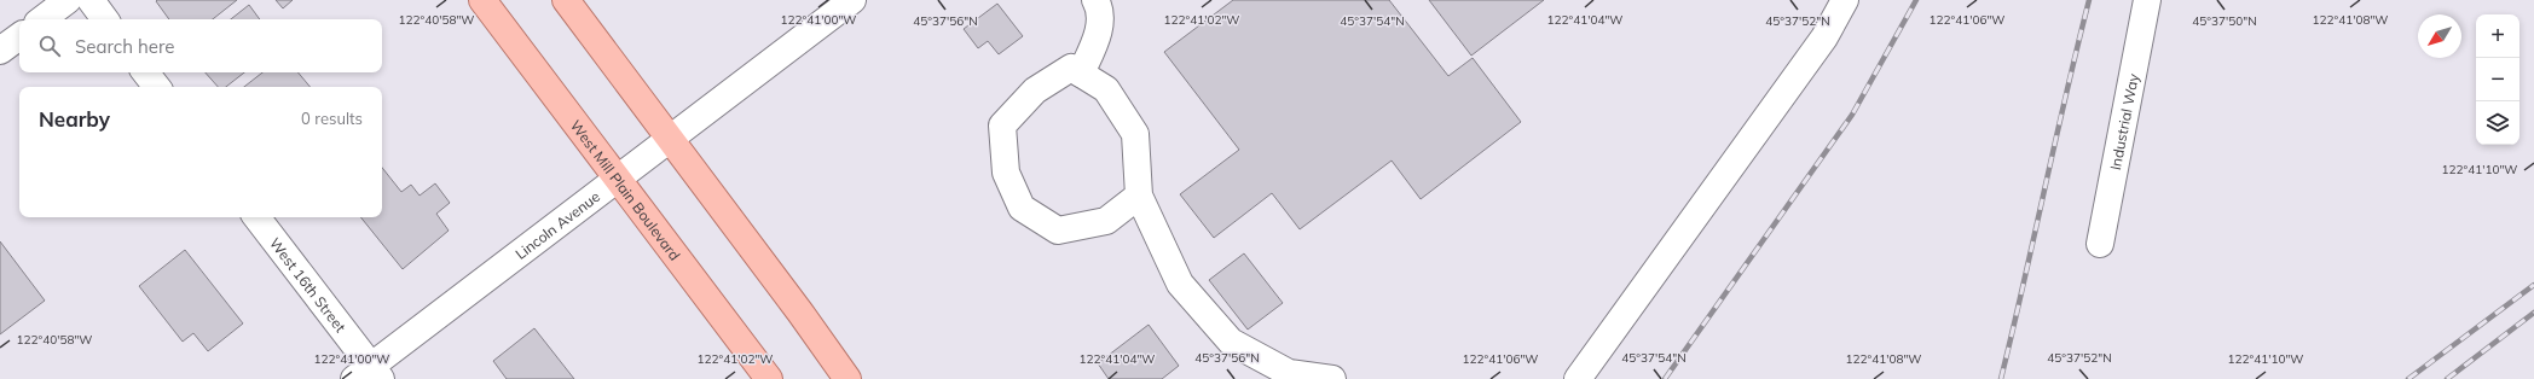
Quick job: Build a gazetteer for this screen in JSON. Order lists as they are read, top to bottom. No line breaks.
{"streets":{"main road":["West Mill Plain Boulevard"],"street":["Industrial Way","Lincoln Avenue","West 16th Street"]},"crossings":[["West Mill Plain Boulevard","Lincoln Avenue"],["Lincoln Avenue","West 16th Street"]],"north":"bottom left","page":{"map_buttons":["+","−"],"search":"Search here","heading":["Nearby","0 results"]},"coordinates":["122°40'58\"W","122°41'00\"W","122°41'02\"W","122°41'04\"W","122°41'06\"W","122°41'08\"W","45°37'56\"N","45°37'54\"N","45°37'52\"N","45°37'50\"N","122°41'10\"W"]}
